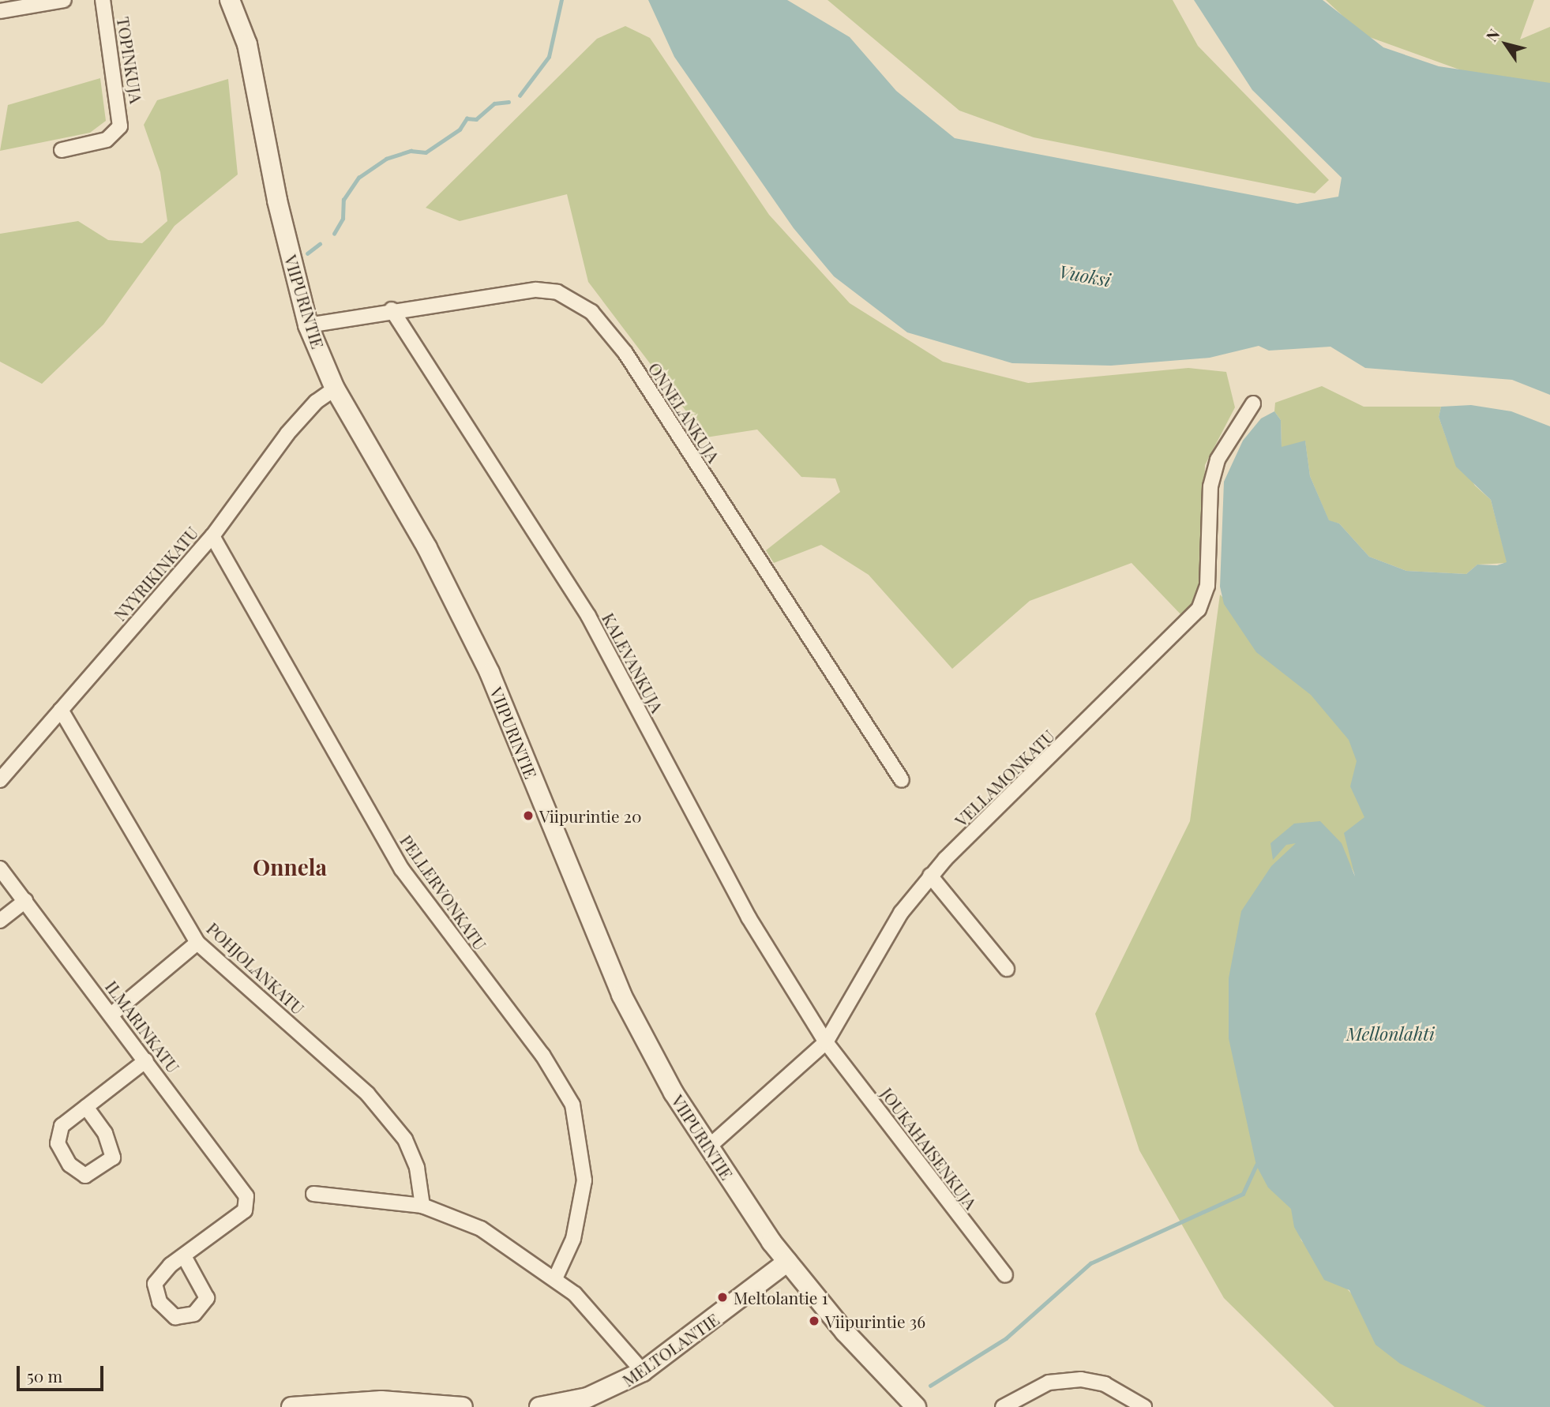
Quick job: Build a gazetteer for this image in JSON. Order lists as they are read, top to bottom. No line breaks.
{"streets":{"main road":["VIIPURINTIE","MELTOLANTIE"],"street":["TOPINKUJA","ONNELANKUJA","NYYRIKINKATU","KALEVANKUJA","VELLAMONKATU","PELLERVONKATU","POHJOLANKATU","ILMARINKATU","JOUKAHAISENKUJA"]},"crossings":[["VIIPURINTIE","ONNELANKUJA"],["VIIPURINTIE","NYYRIKINKATU"],["VIIPURINTIE","VELLAMONKATU"],["VIIPURINTIE","MELTOLANTIE"],["ONNELANKUJA","KALEVANKUJA"],["NYYRIKINKATU","PELLERVONKATU"],["NYYRIKINKATU","POHJOLANKATU"],["KALEVANKUJA","VELLAMONKATU"],["KALEVANKUJA","JOUKAHAISENKUJA"],["VELLAMONKATU","JOUKAHAISENKUJA"]],"districts":["Onnela"],"water":["Vuoksi","Mellonlahti"],"places":["Viipurintie 20","Meltolantie 1","Viipurintie 36"],"scale_bar":"50 m","north":"top left"}
